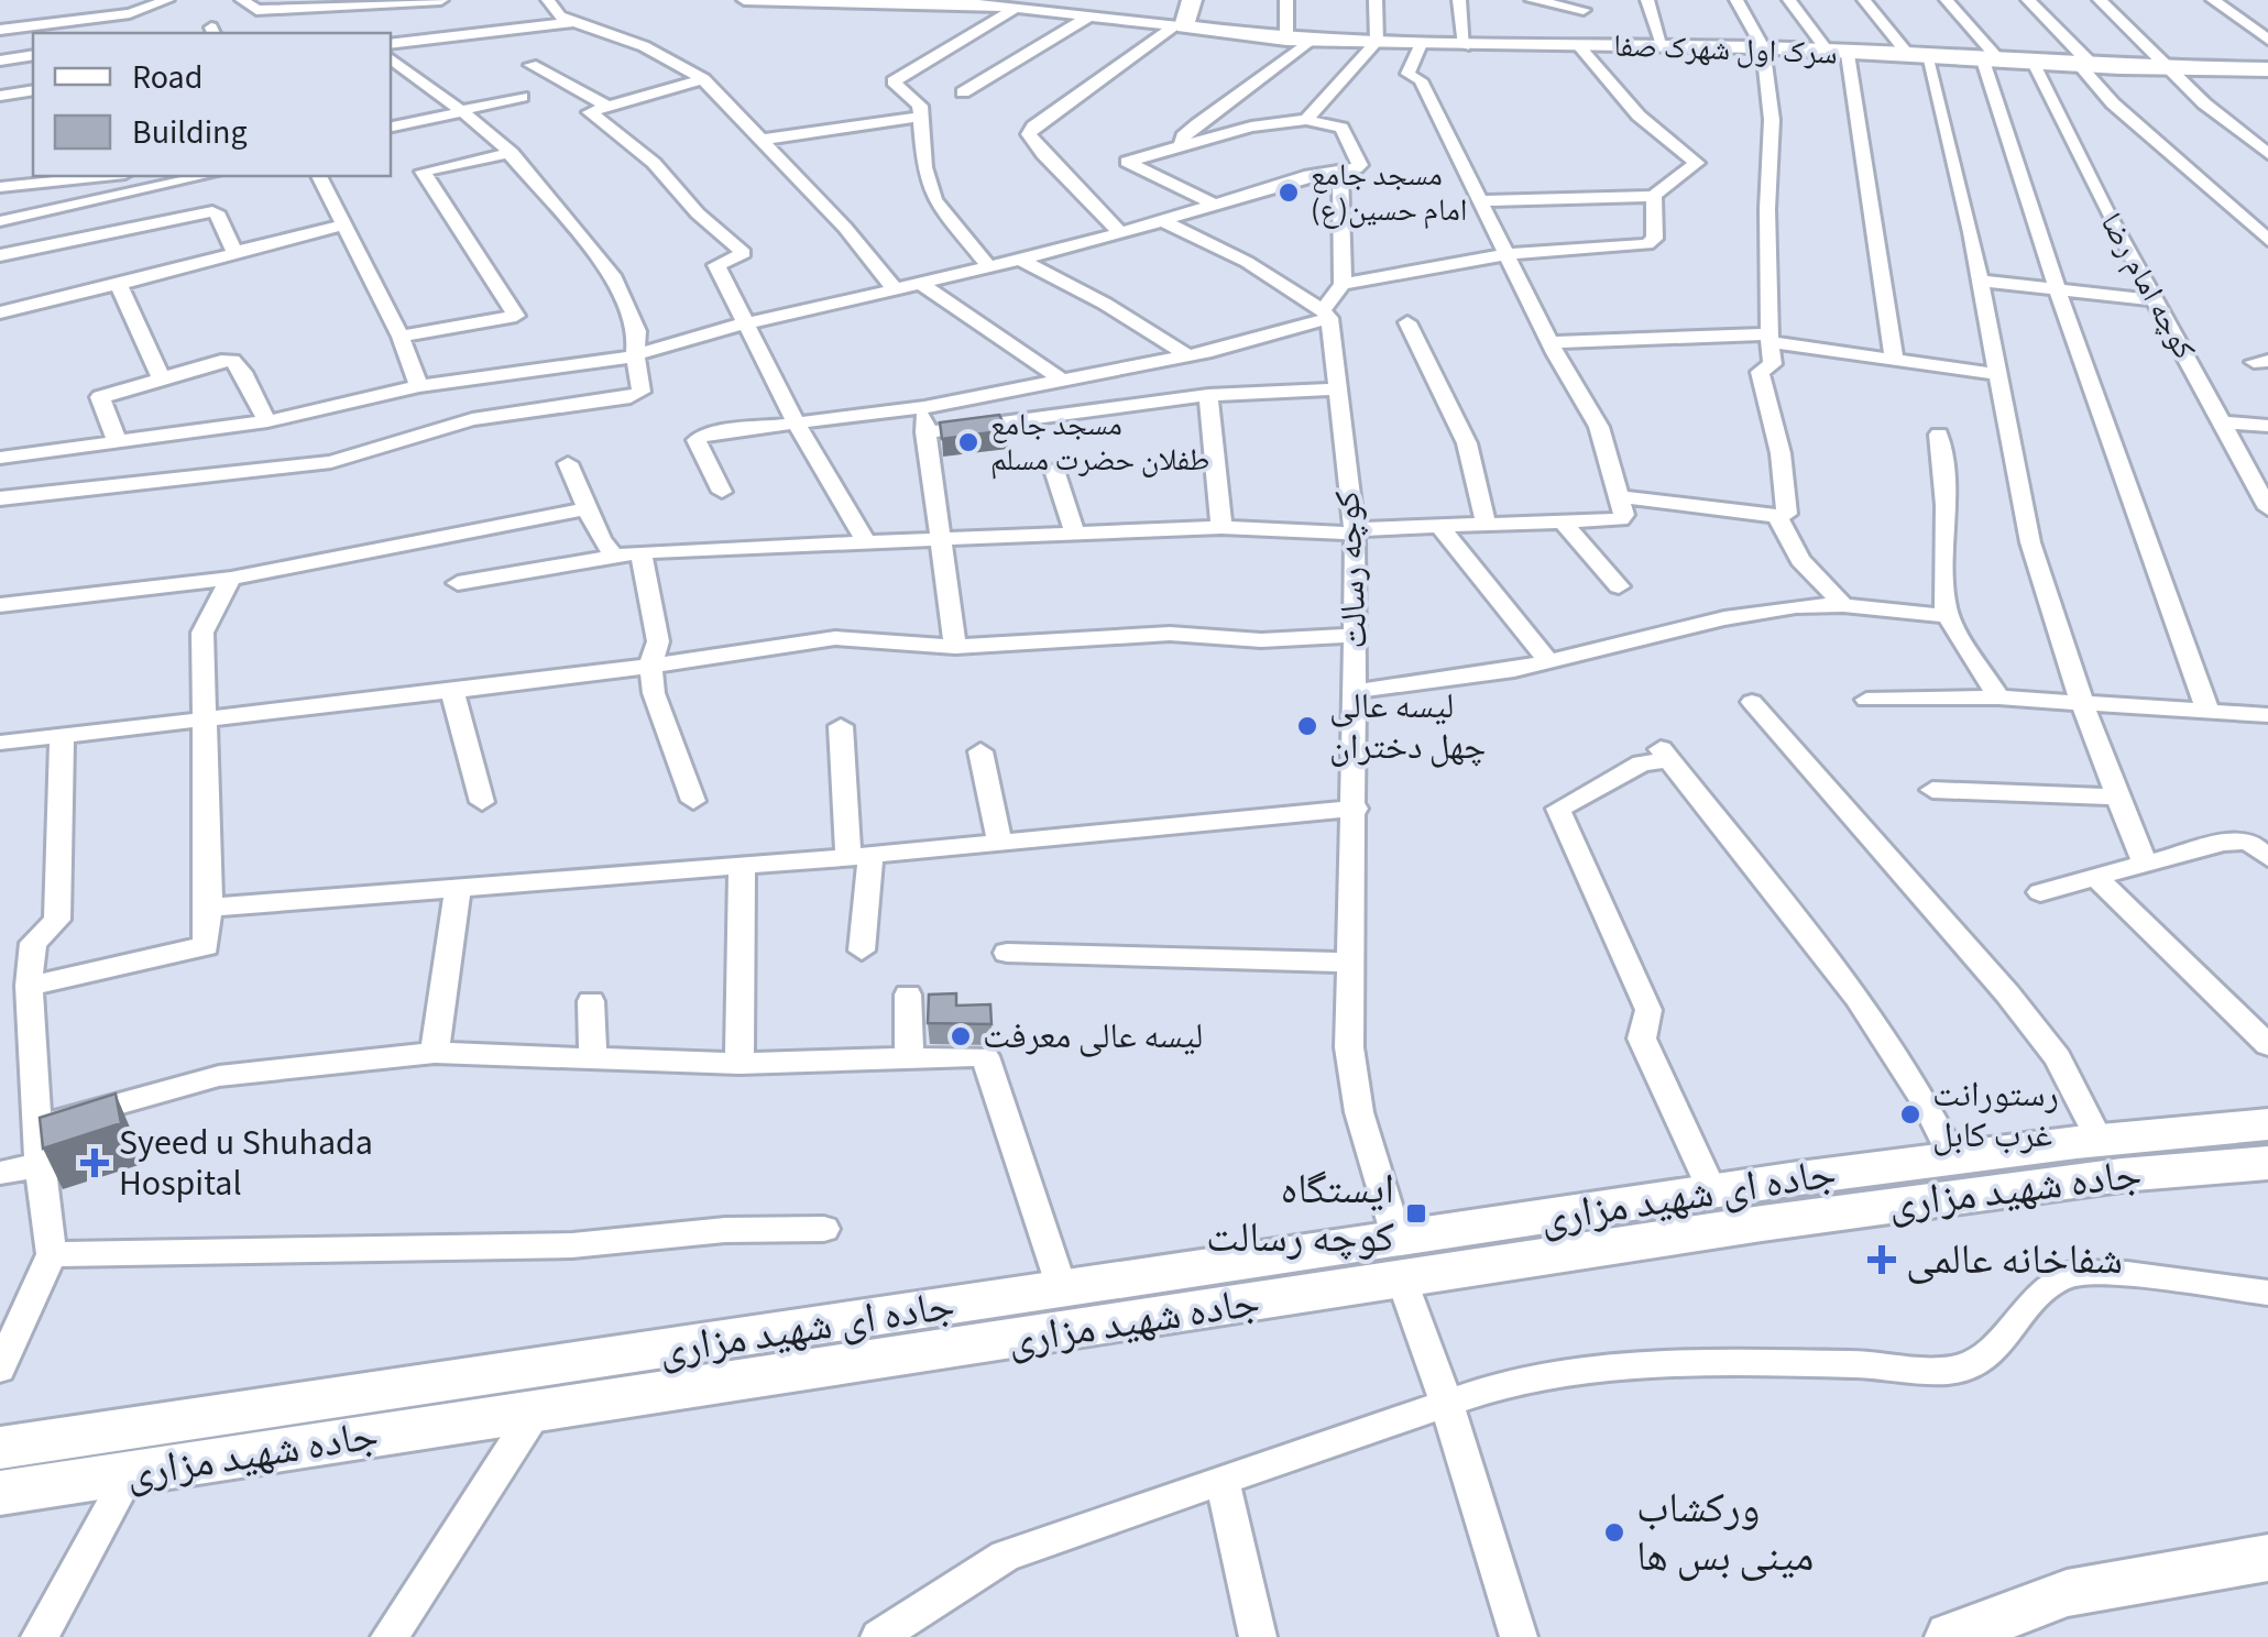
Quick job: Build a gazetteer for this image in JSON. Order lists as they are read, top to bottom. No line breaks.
{"streets":{"main road":["سرک اول شهرک صفا","جاده شهید مزاری","جاده ای شهید مزاری"],"street":["کوچه امام رضا","کوچه رسالت"]},"crossings":[["سرک اول شهرک صفا","کوچه امام رضا"],["کوچه رسالت","جاده شهید مزاری"],["کوچه رسالت","جاده ای شهید مزاری"],["جاده شهید مزاری","جاده ای شهید مزاری"]],"places":{"other":["مسجد جامع امام حسین(ع)","مسجد جامع طفلان حضرت مسلم","لیسه عالی چهل دختران","لیسه عالی معرفت","رستورانت غرب کابل","ورکشاب مینی بس ها"],"health":["Syeed u Shuhada Hospital","شفاخانه عالمی"],"transit":["ایستگاه کوچه رسالت"]},"legend":["Road","Building"]}
